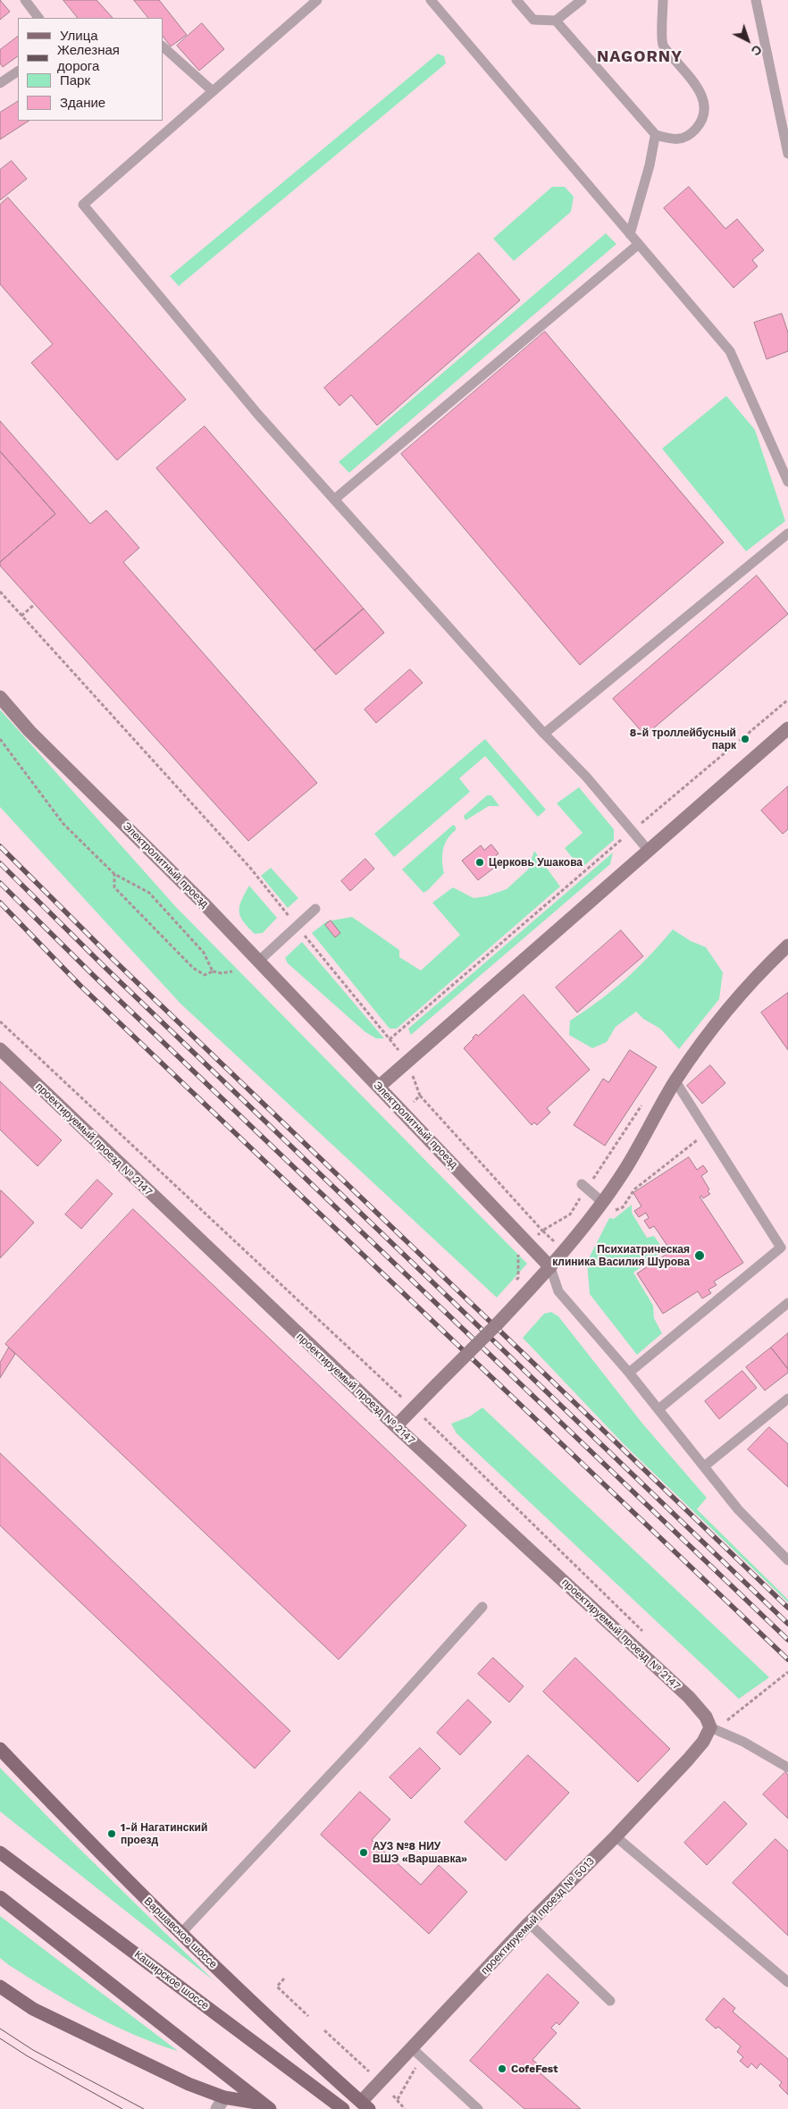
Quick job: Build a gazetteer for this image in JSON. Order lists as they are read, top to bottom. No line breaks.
{"streets":{"main road":["Варшавское шоссе","Каширское шоссе"],"street":["Электролитный проезд","проектируемый проезд № 2147","проектируемый проезд № 5013"]},"crossings":[["проектируемый проезд № 2147","проектируемый проезд № 5013"],["проектируемый проезд № 5013","Варшавское шоссе"]],"districts":["NAGORNY"],"places":["8-й троллейбусный парк","Церковь Ушакова","Психиатрическая клиника Василия Шурова","1-й Нагатинский проезд","АУЗ №8 НИУ ВШЭ «Варшавка»","CofeFest"],"legend":["Улица","Железная дорога","Парк","Здание"],"north":"bottom right"}
